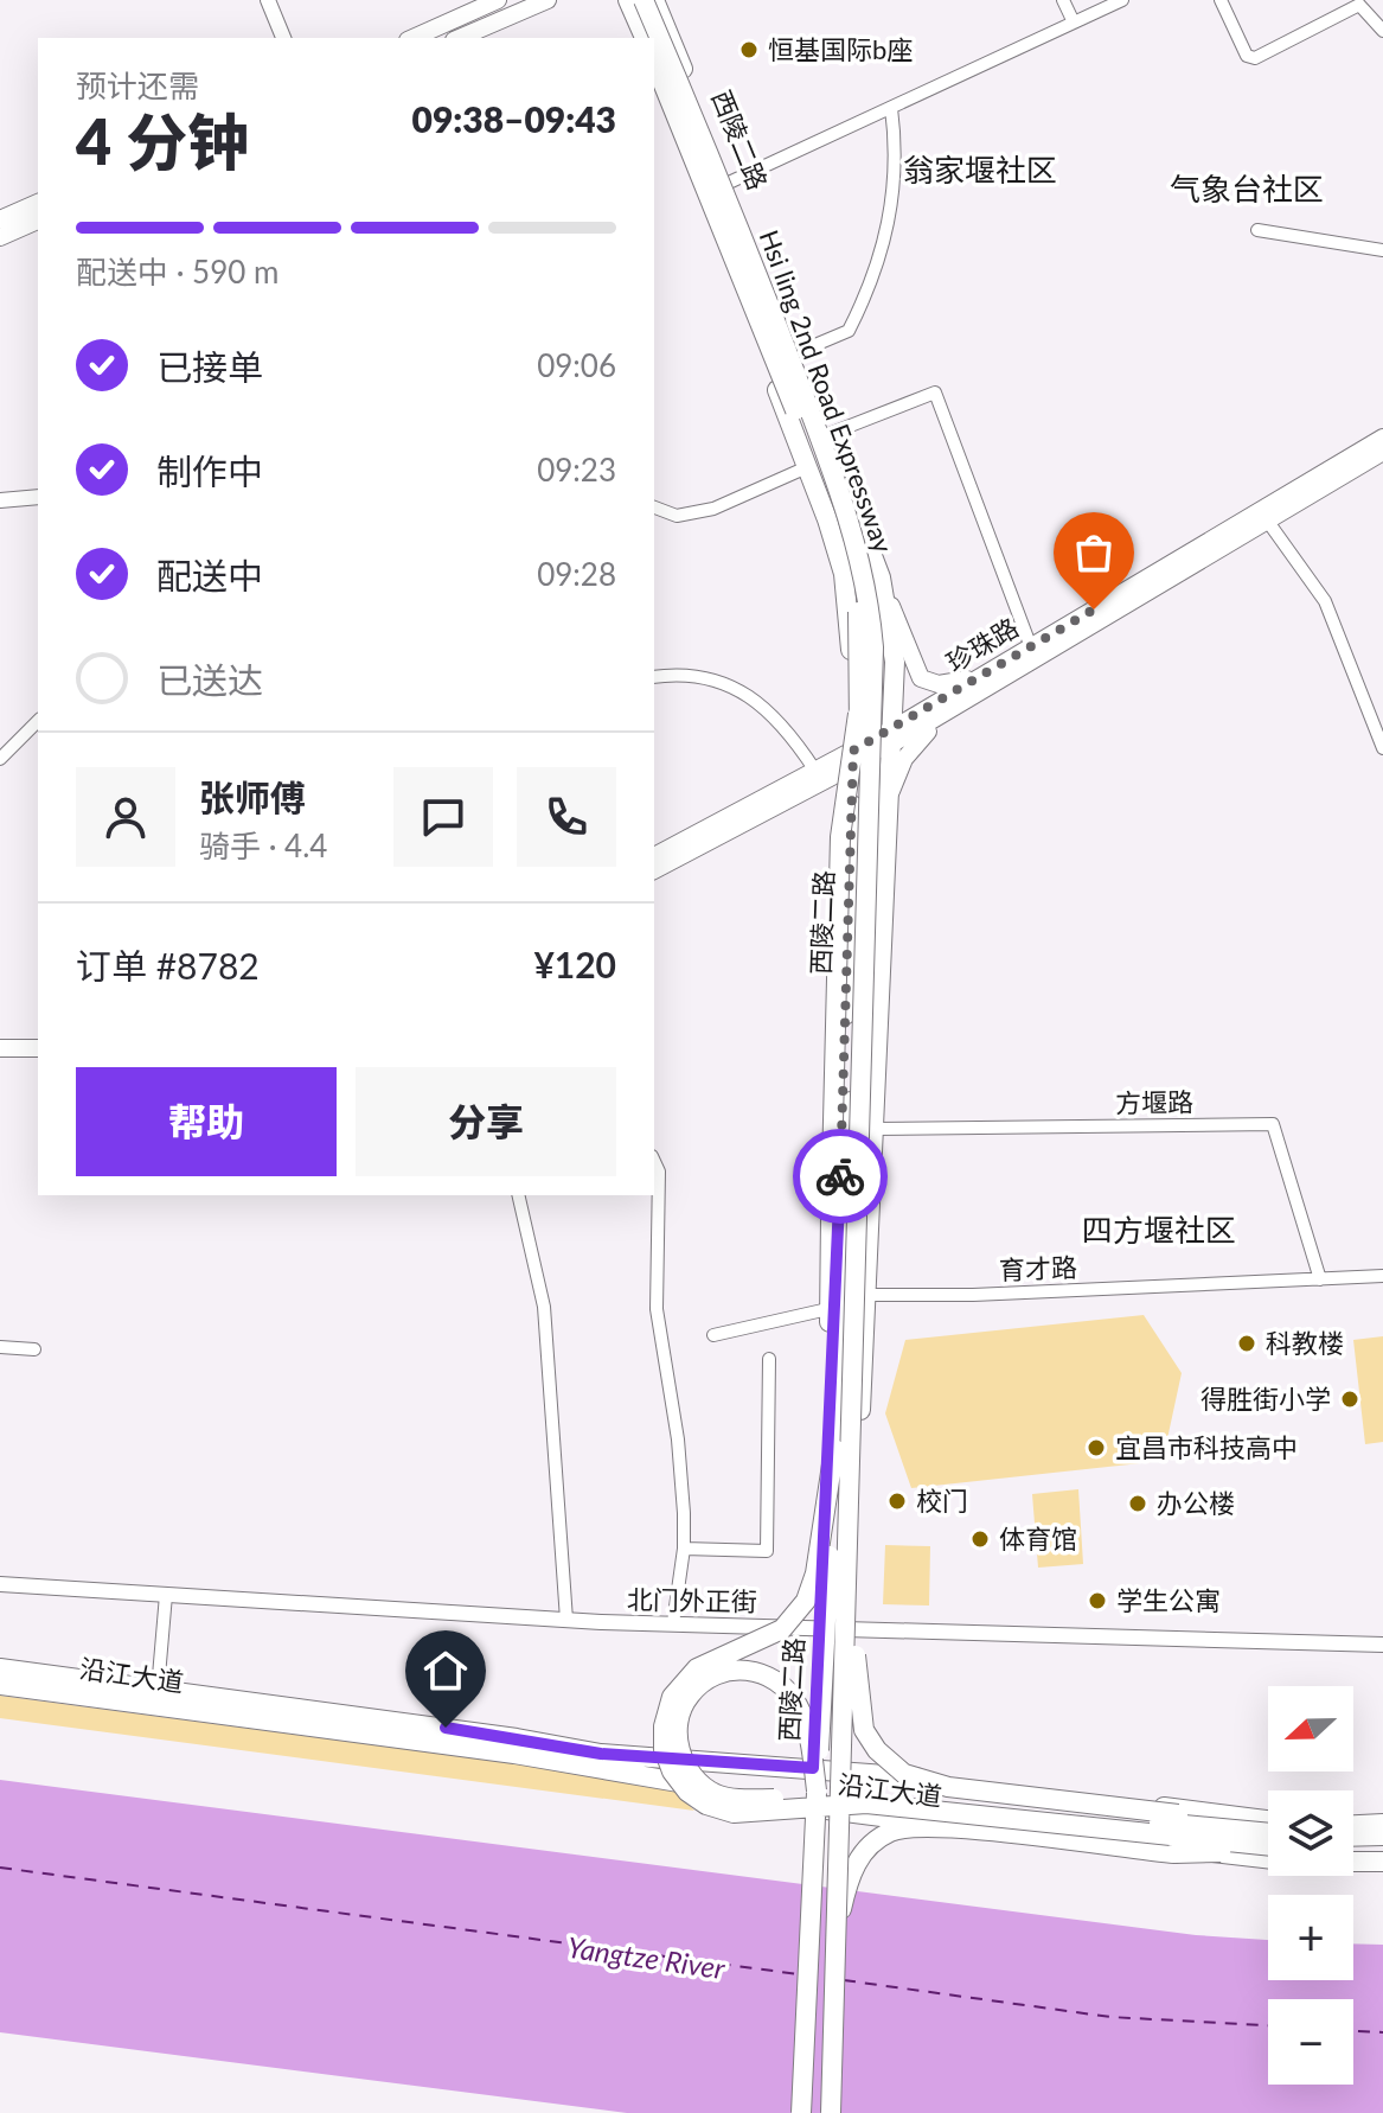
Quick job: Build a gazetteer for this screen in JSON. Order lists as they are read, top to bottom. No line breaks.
{"streets":{"main road":["西陵二路","Hsi ling 2nd Road Expressway","珍珠路","沿江大道"],"street":["方堰路","育才路","北门外正街"]},"crossings":[["西陵二路","珍珠路"],["西陵二路","方堰路"],["西陵二路","育才路"],["西陵二路","北门外正街"],["西陵二路","沿江大道"],["方堰路","育才路"]],"districts":["翁家堰社区","气象台社区","四方堰社区"],"water":["Yangtze River"],"places":["恒基国际b座","科教楼","得胜街小学","宜昌市科技高中","校门","办公楼","体育馆","学生公寓"],"north":"left","page":{"heading":["4 分钟","预计还需","09:38–09:43"],"panel":["张师傅","骑手 · 4.4","订单 #8782","¥120"],"bar":"配送中 · 590 m","list":[["已接单","09:06"],["制作中","09:23"],["配送中","09:28"],"已送达"],"buttons":["帮助","分享"],"map_buttons":["+","−"]}}
